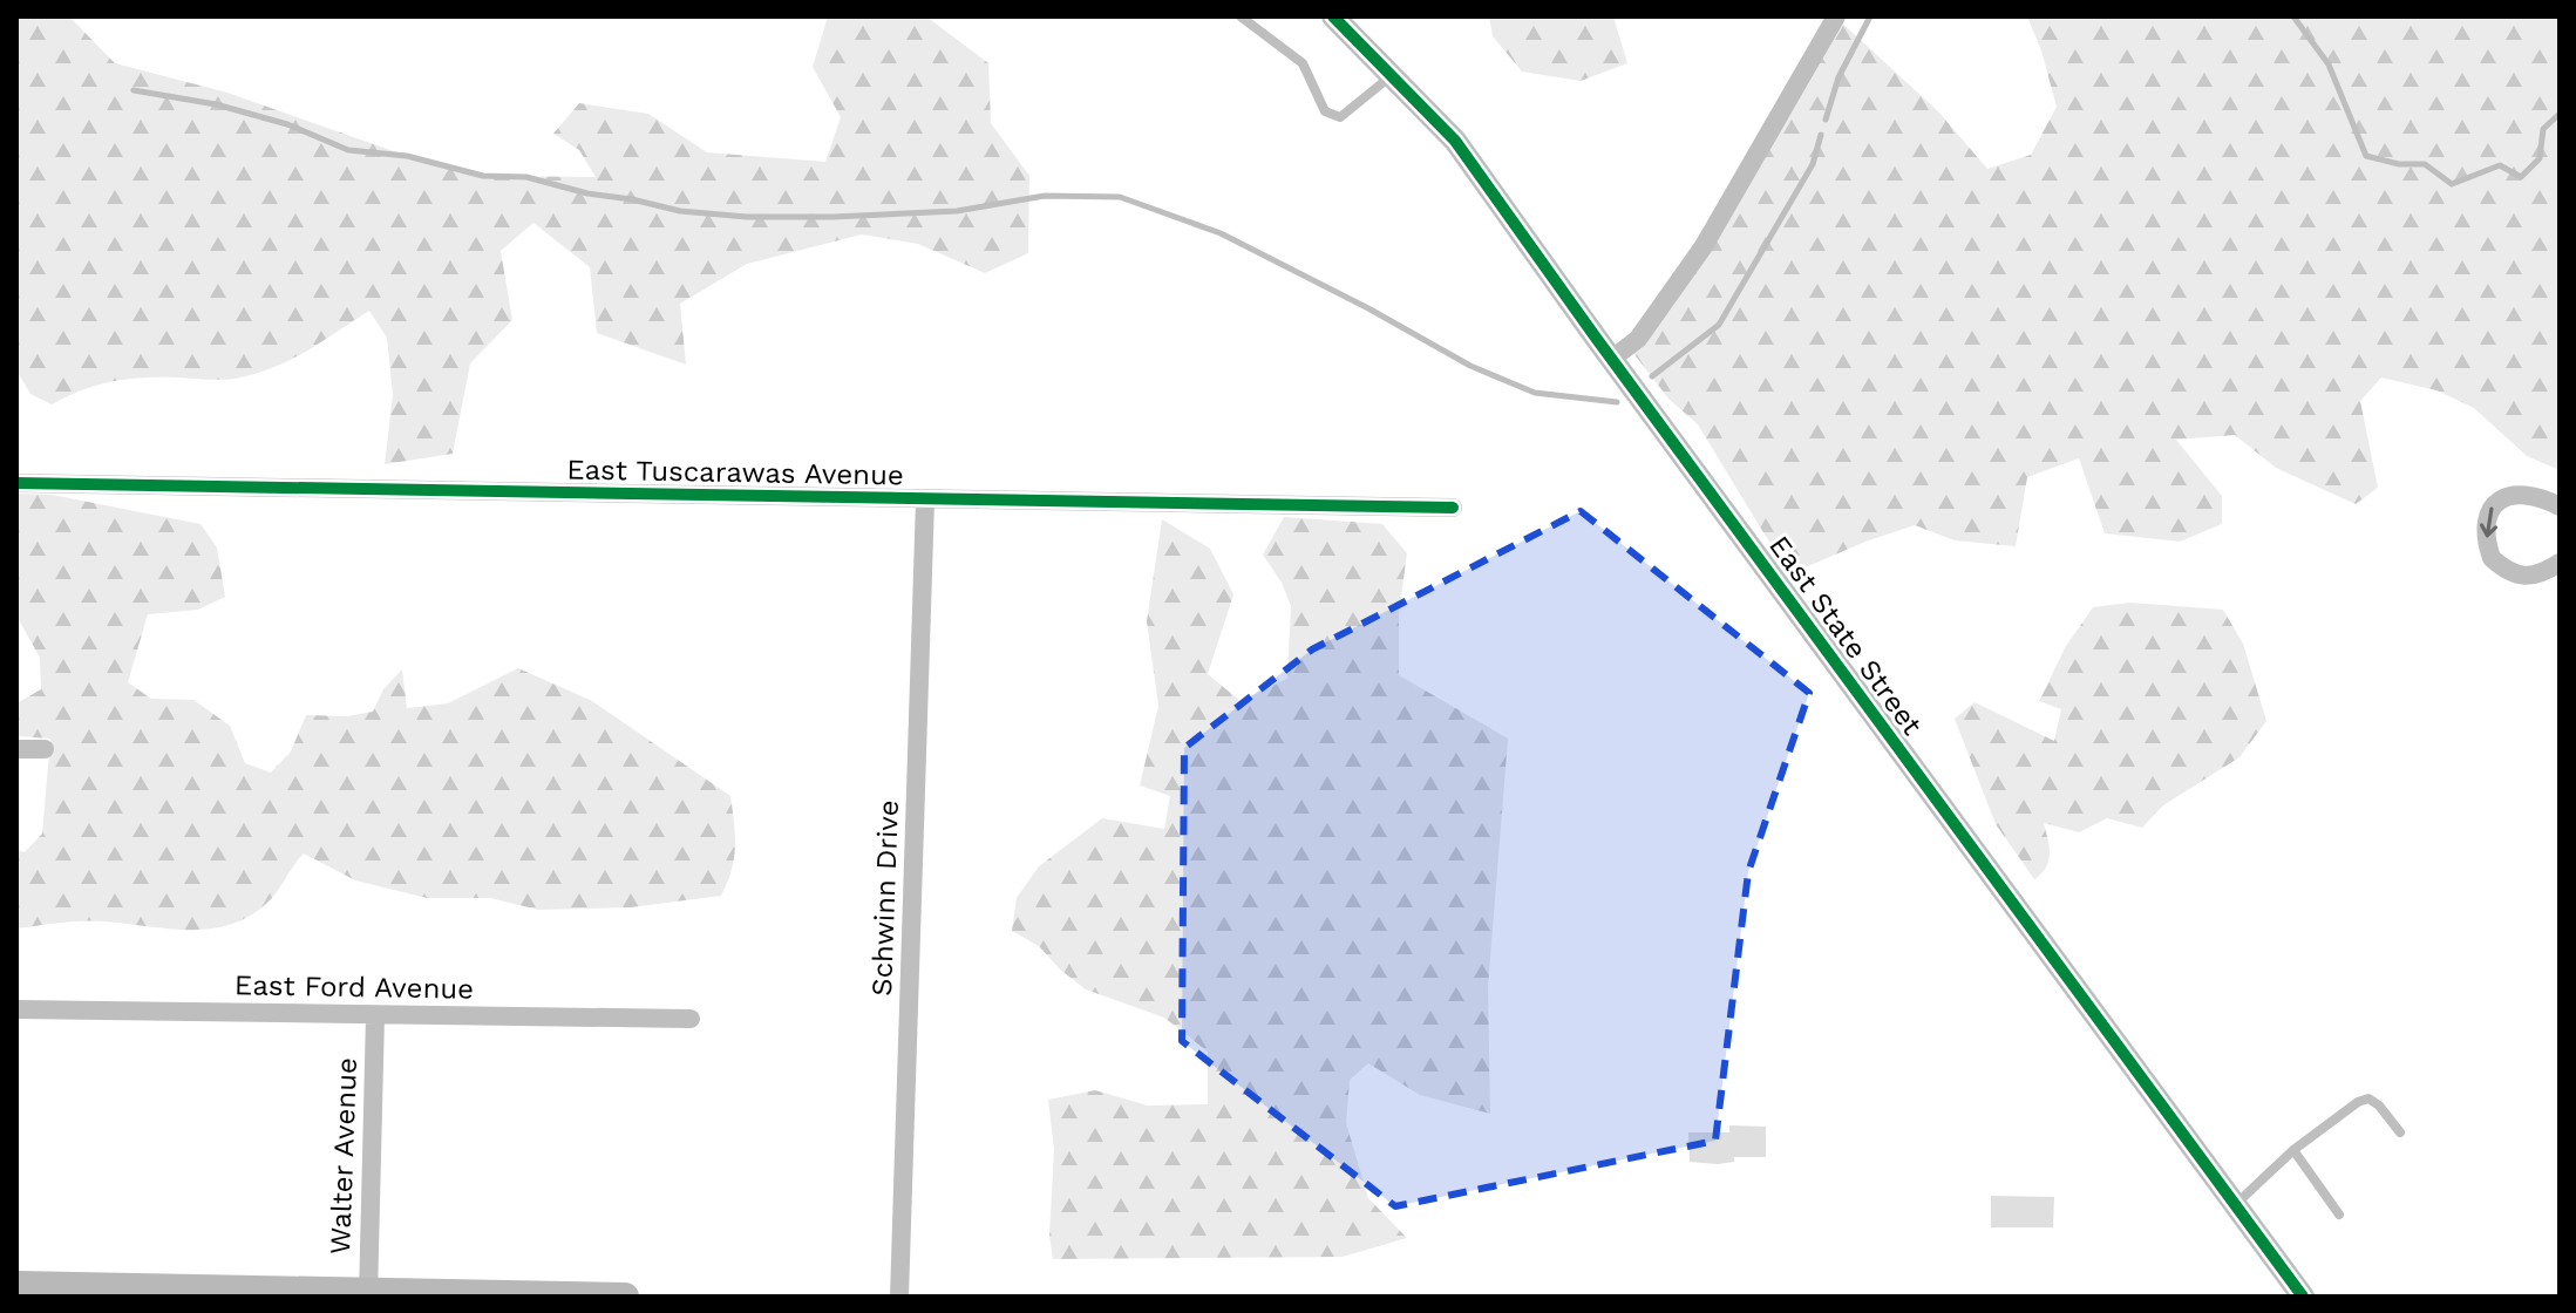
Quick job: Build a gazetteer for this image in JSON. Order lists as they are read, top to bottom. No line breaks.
{"streets":{"street":["East Tuscarawas Avenue","East State Street","Schwinn Drive","East Ford Avenue","Walter Avenue"]},"crossings":[["East Tuscarawas Avenue","Schwinn Drive"],["East Ford Avenue","Walter Avenue"]]}
